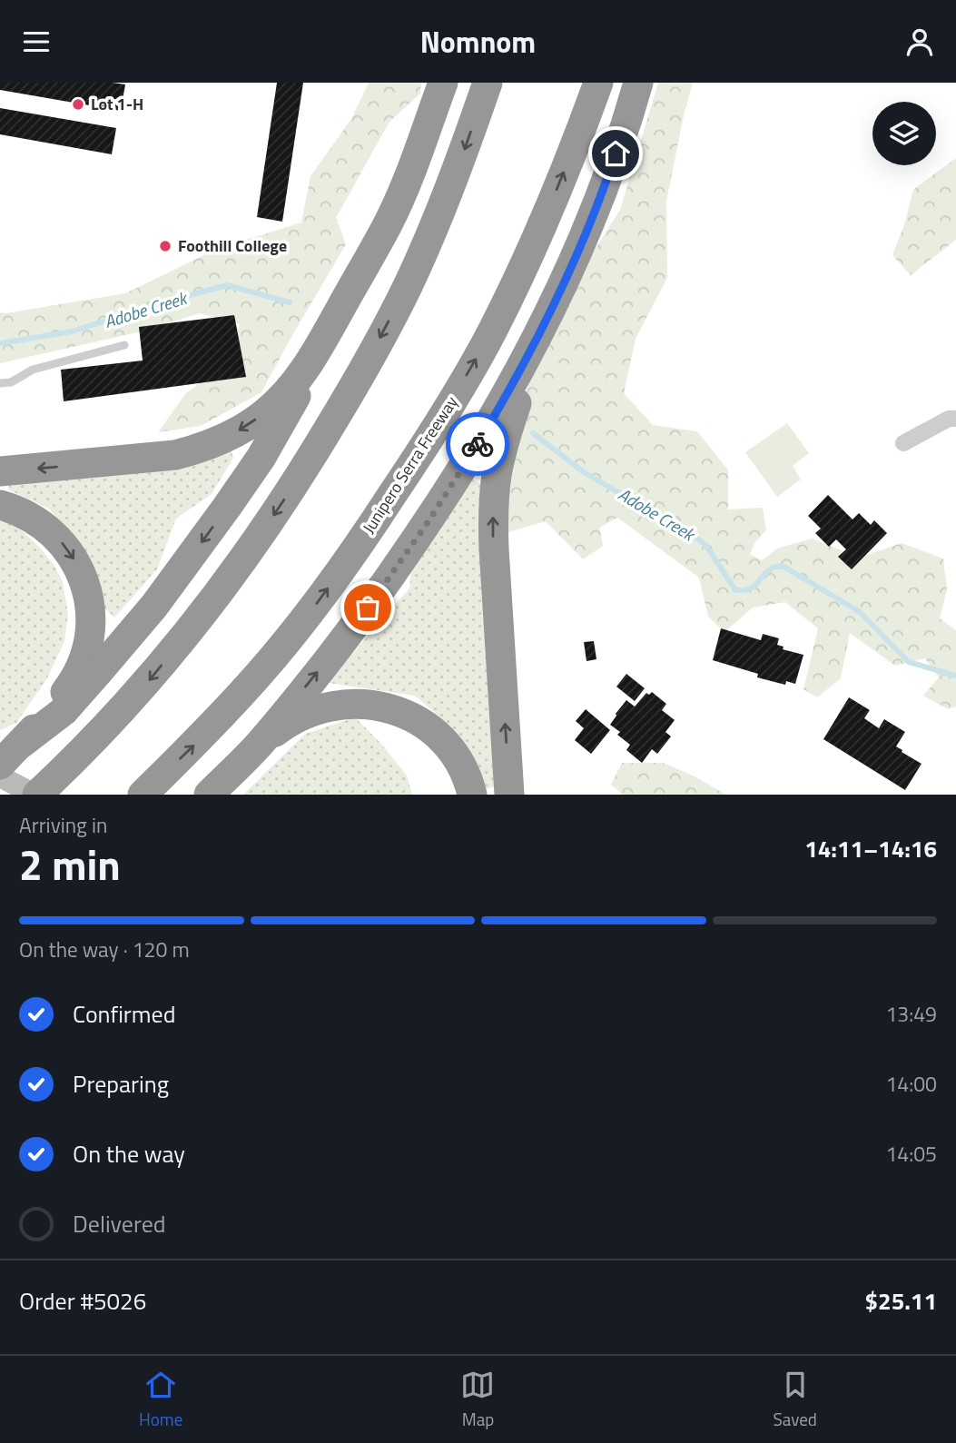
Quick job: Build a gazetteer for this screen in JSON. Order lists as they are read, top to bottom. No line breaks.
{"streets":{"highway":["Junipero Serra Freeway"]},"water":["Adobe Creek"],"places":["Lot 1-H","Foothill College"],"page":{"header":"Nomnom","heading":["2 min","Arriving in","14:11–14:16"],"panel":["Order #5026","$25.11"],"bar":"On the way · 120 m","list":[["Confirmed","13:49"],["Preparing","14:00"],["On the way","14:05"],"Delivered"],"tabs":["Home","Map","Saved"]}}
